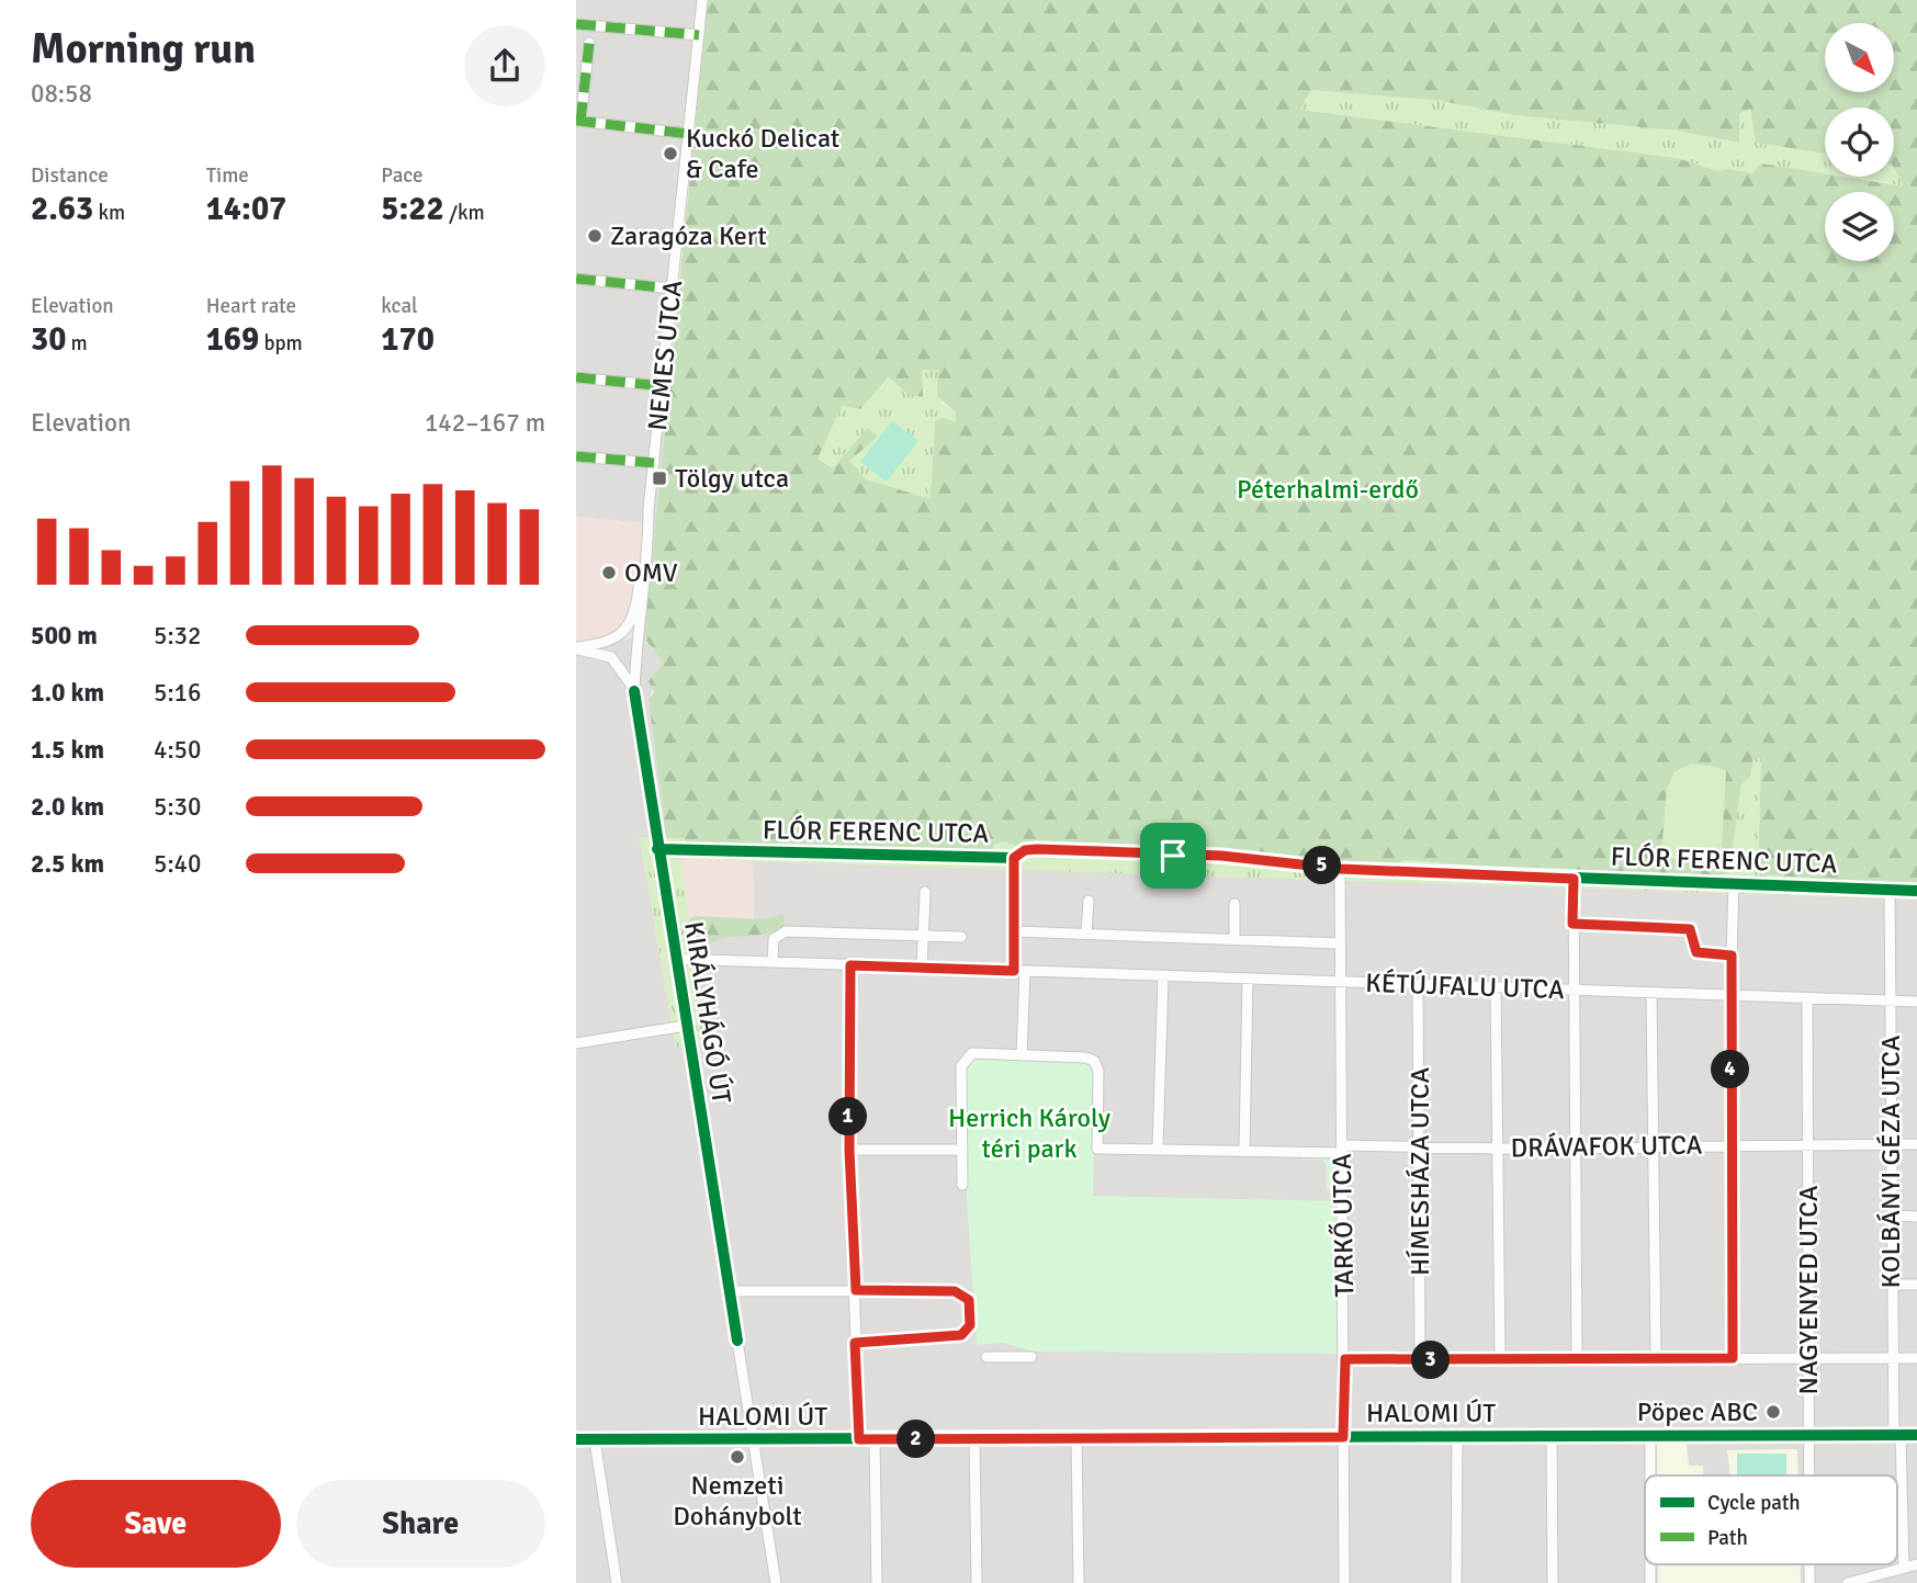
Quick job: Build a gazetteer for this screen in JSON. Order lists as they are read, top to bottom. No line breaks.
{"streets":{"street":["NEMES UTCA","FLÓR FERENC UTCA","KÉTÚJFALU UTCA","KIRÁLYHÁGÓ ÚT","DRÁVAFOK UTCA","KOLBÁNYI GÉZA UTCA","HÍMESHÁZA UTCA","TARKŐ UTCA","NAGYENYED UTCA","HALOMI ÚT"]},"crossings":[["NEMES UTCA","KIRÁLYHÁGÓ ÚT"],["FLÓR FERENC UTCA","KIRÁLYHÁGÓ ÚT"],["FLÓR FERENC UTCA","KOLBÁNYI GÉZA UTCA"],["FLÓR FERENC UTCA","TARKŐ UTCA"],["KÉTÚJFALU UTCA","KIRÁLYHÁGÓ ÚT"],["KÉTÚJFALU UTCA","KOLBÁNYI GÉZA UTCA"],["KÉTÚJFALU UTCA","HÍMESHÁZA UTCA"],["KÉTÚJFALU UTCA","TARKŐ UTCA"],["KÉTÚJFALU UTCA","NAGYENYED UTCA"],["KIRÁLYHÁGÓ ÚT","HALOMI ÚT"],["DRÁVAFOK UTCA","KOLBÁNYI GÉZA UTCA"],["DRÁVAFOK UTCA","HÍMESHÁZA UTCA"],["DRÁVAFOK UTCA","TARKŐ UTCA"],["DRÁVAFOK UTCA","NAGYENYED UTCA"],["KOLBÁNYI GÉZA UTCA","HALOMI ÚT"],["TARKŐ UTCA","HALOMI ÚT"],["NAGYENYED UTCA","HALOMI ÚT"]],"parks":["Péterhalmi-erdő","Herrich Károly téri park"],"places":{"other":["Kuckó Delicat & Cafe","Zaragóza Kert","OMV","Pöpec ABC","Nemzeti Dohánybolt"],"transit":["Tölgy utca"]},"legend":["Cycle path","Path"],"north":"bottom right","page":{"heading":["Morning run","08:58"],"stats":[["Distance","2.63 km"],["Time","14:07"],["Pace","5:22 /km"],["Elevation","30 m"],["Heart rate","169 bpm"],["kcal","170"]],"chart":["Elevation","142–167 m"],"list":[{"name":"500 m","note":"5:32"},{"name":"1.0 km","note":"5:16"},{"name":"1.5 km","note":"4:50"},{"name":"2.0 km","note":"5:30"},{"name":"2.5 km","note":"5:40"}],"pins":["5","4","1","3","2"],"buttons":["Save","Share"]}}
